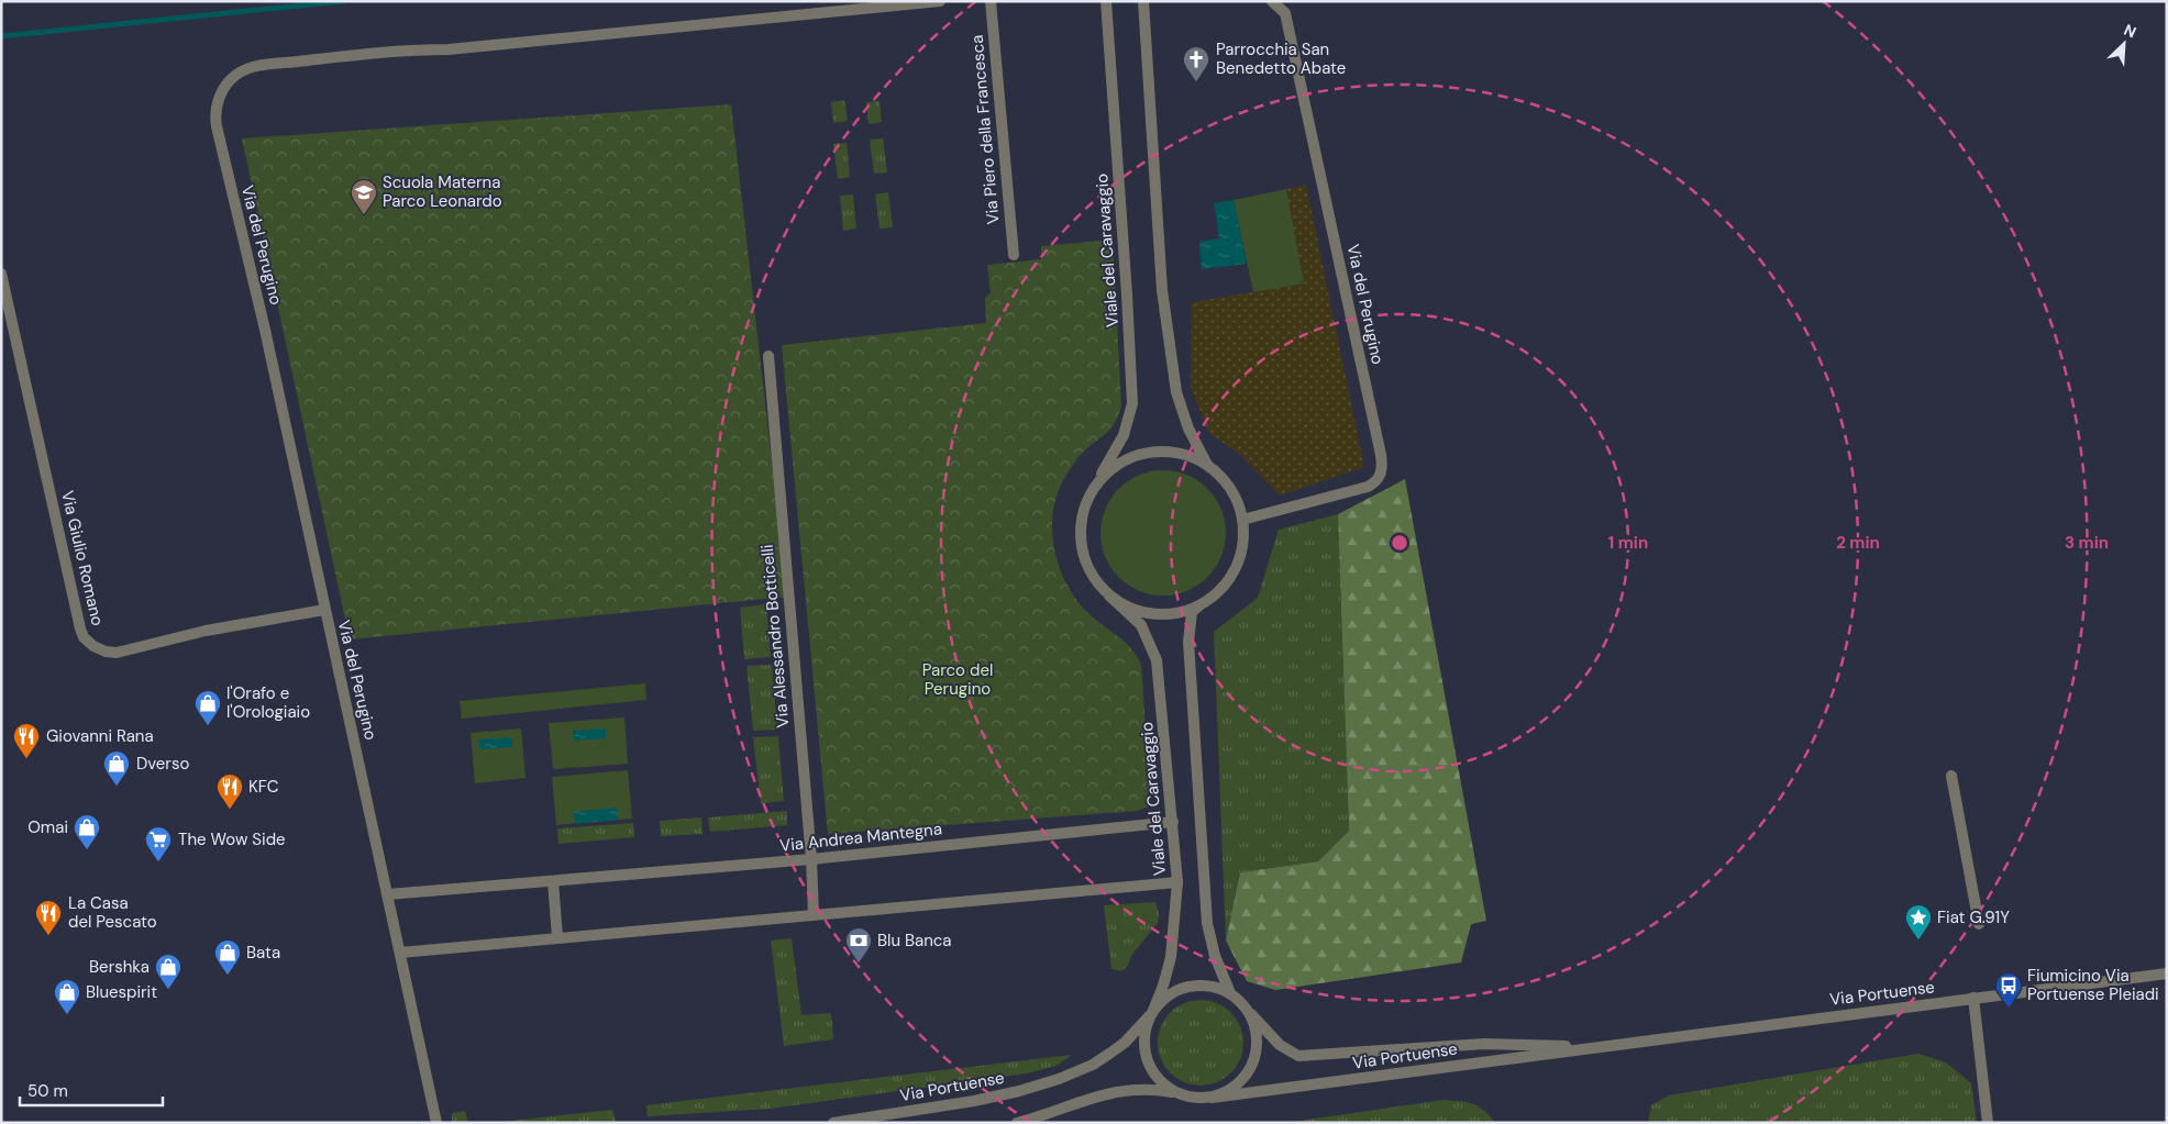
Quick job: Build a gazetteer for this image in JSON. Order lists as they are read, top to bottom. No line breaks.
{"streets":{"street":["Via Piero della Francesca","Via del Perugino","Viale del Caravaggio","Via Giulio Romano","Via Alessandro Botticelli","Via Andrea Mantegna","Via Portuense"]},"crossings":[["Via del Perugino","Viale del Caravaggio"],["Via del Perugino","Via Giulio Romano"],["Via del Perugino","Via Andrea Mantegna"],["Viale del Caravaggio","Via Andrea Mantegna"],["Viale del Caravaggio","Via Portuense"],["Via Alessandro Botticelli","Via Andrea Mantegna"]],"parks":["Parco del Perugino"],"places":{"church":["Parrocchia San Benedetto Abate"],"school or university":["Scuola Materna Parco Leonardo"],"shop":["l'Orafo e l'Orologiaio","Dverso","Omai","Bata","Bershka","Bluespirit"],"restaurant":["Giovanni Rana","KFC","La Casa del Pescato"],"supermarket":["The Wow Side"],"place":["Fiat G.91Y"],"bank":["Blu Banca"],"bus stop":["Fiumicino Via Portuense Pleiadi"]},"scale_bar":"50 m","north":"top right","rings":["1 min","2 min","3 min"]}
